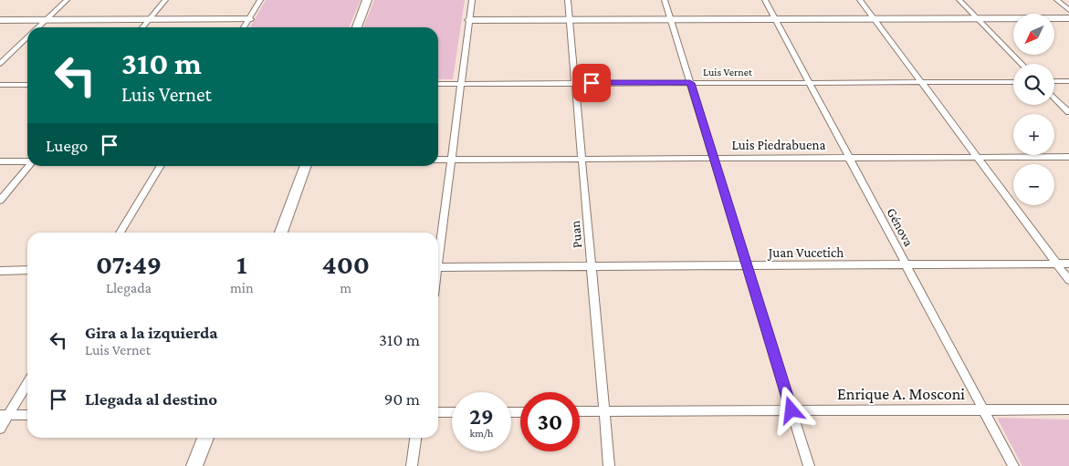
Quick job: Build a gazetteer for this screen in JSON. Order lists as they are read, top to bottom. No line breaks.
{"streets":{"street":["Luis Vernet","Luis Piedrabuena","Génova","Puan","Juan Vucetich","Enrique A. Mosconi"]},"crossings":[["Luis Vernet","Génova"],["Luis Vernet","Puan"],["Luis Piedrabuena","Génova"],["Luis Piedrabuena","Puan"],["Génova","Juan Vucetich"],["Génova","Enrique A. Mosconi"],["Puan","Juan Vucetich"],["Puan","Enrique A. Mosconi"]],"north":"bottom left","page":{"map_buttons":["+","−"],"turn":["310 m","Luis Vernet"],"then":"Luego","eta":["07:49","Llegada","1","min","400","m"],"list":[{"name":"Gira a la izquierda","note":"Luis Vernet","value":"310 m"},{"name":"Llegada al destino","value":"90 m"}],"speed":"29 km/h","limit":"30"}}
